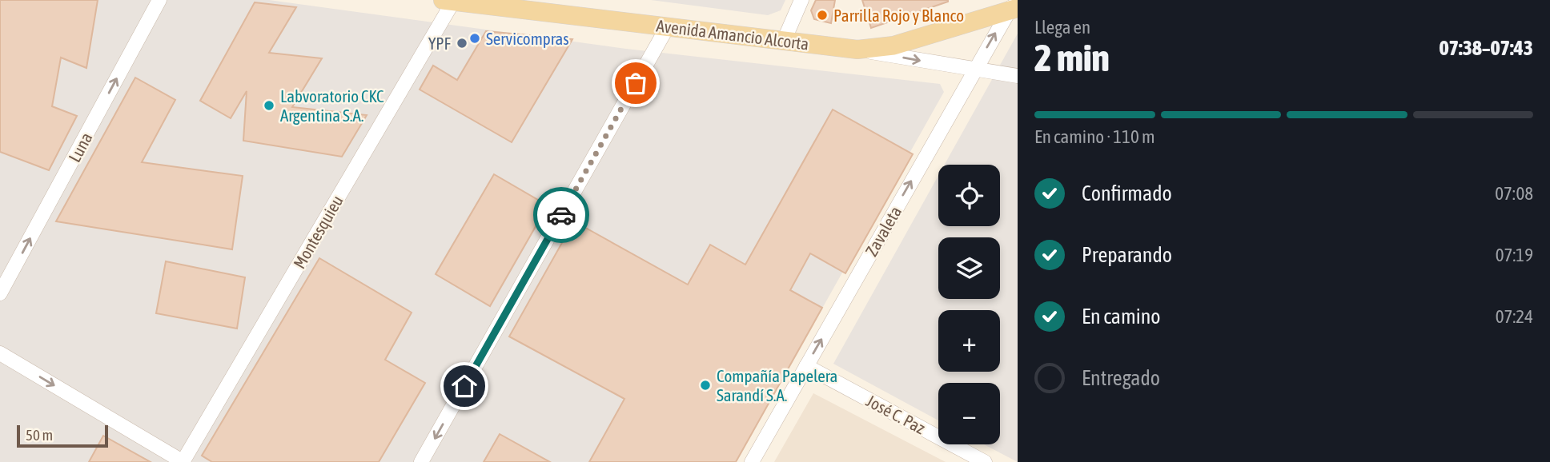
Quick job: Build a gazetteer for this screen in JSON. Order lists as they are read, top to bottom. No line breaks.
{"streets":{"main road":["Avenida Amancio Alcorta"],"street":["Luna","Zavaleta","Montesquieu","José C. Paz"]},"crossings":[["Avenida Amancio Alcorta","Zavaleta"],["Avenida Amancio Alcorta","Montesquieu"],["Zavaleta","José C. Paz"]],"one_way":["Luna","Zavaleta"],"places":["Parrilla Rojo y Blanco","Servicompras","YPF","Labvoratorio CKC Argentina S.A.","Compañía Papelera Sarandí S.A."],"scale_bar":"50 m","page":{"heading":["2 min","Llega en","07:38–07:43"],"bar":"En camino · 110 m","list":[["Confirmado","07:08"],["Preparando","07:19"],["En camino","07:24"],"Entregado"],"map_buttons":["+","−"],"scale":"50 m"}}
